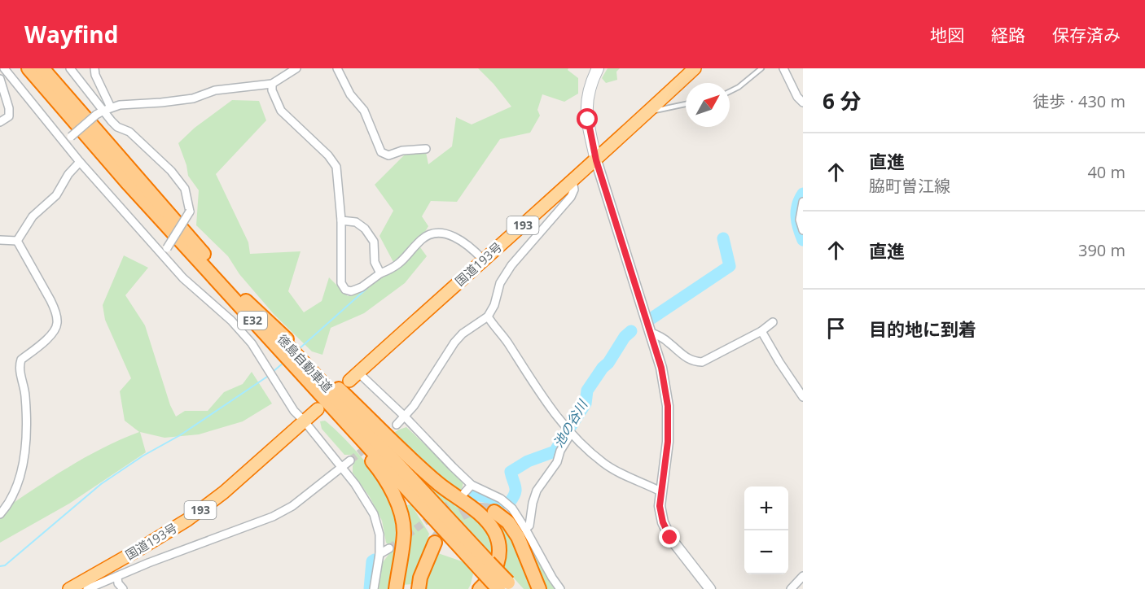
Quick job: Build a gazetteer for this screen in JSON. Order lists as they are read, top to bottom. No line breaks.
{"streets":{"highway":["193","国道193号","E32","徳島自動車道"]},"water":["池の谷川"],"north":"top right","page":{"header":"Wayfind","nav":["地図","経路","保存済み"],"heading":["6 分","徒歩 · 430 m"],"list":[["直進","脇町曽江線","40 m"],["直進","390 m"],"目的地に到着"],"map_buttons":["+","−"]}}
